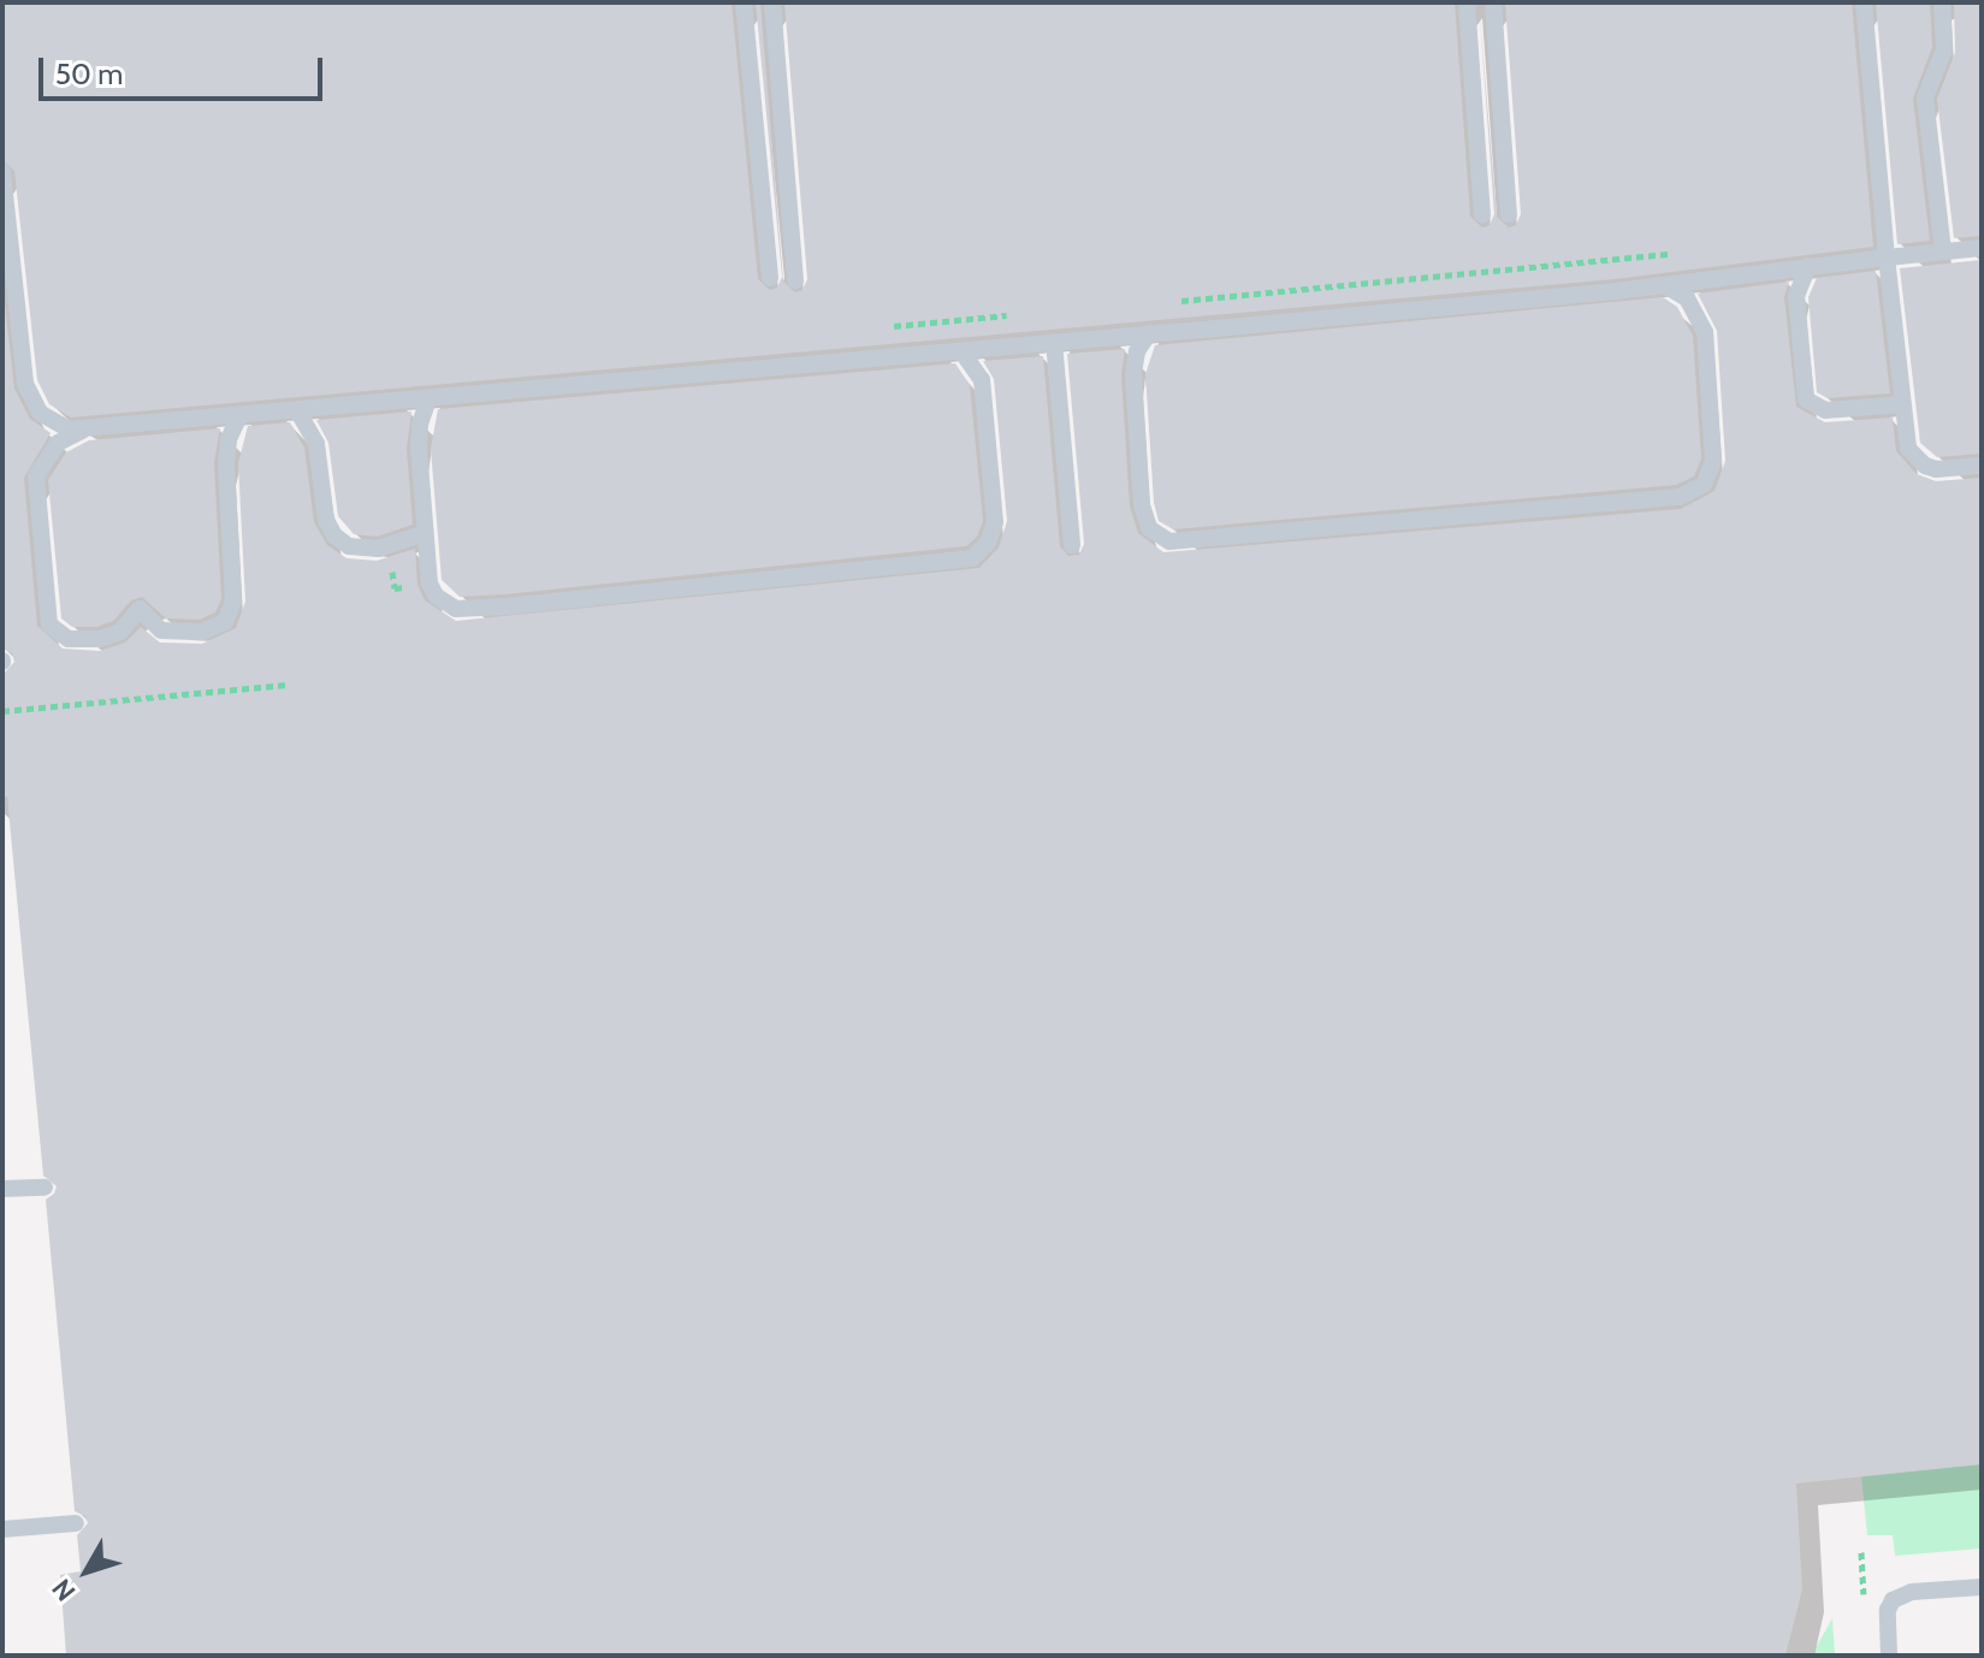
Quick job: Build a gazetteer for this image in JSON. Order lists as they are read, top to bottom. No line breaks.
{"scale_bar":"50 m","north":"bottom left"}
